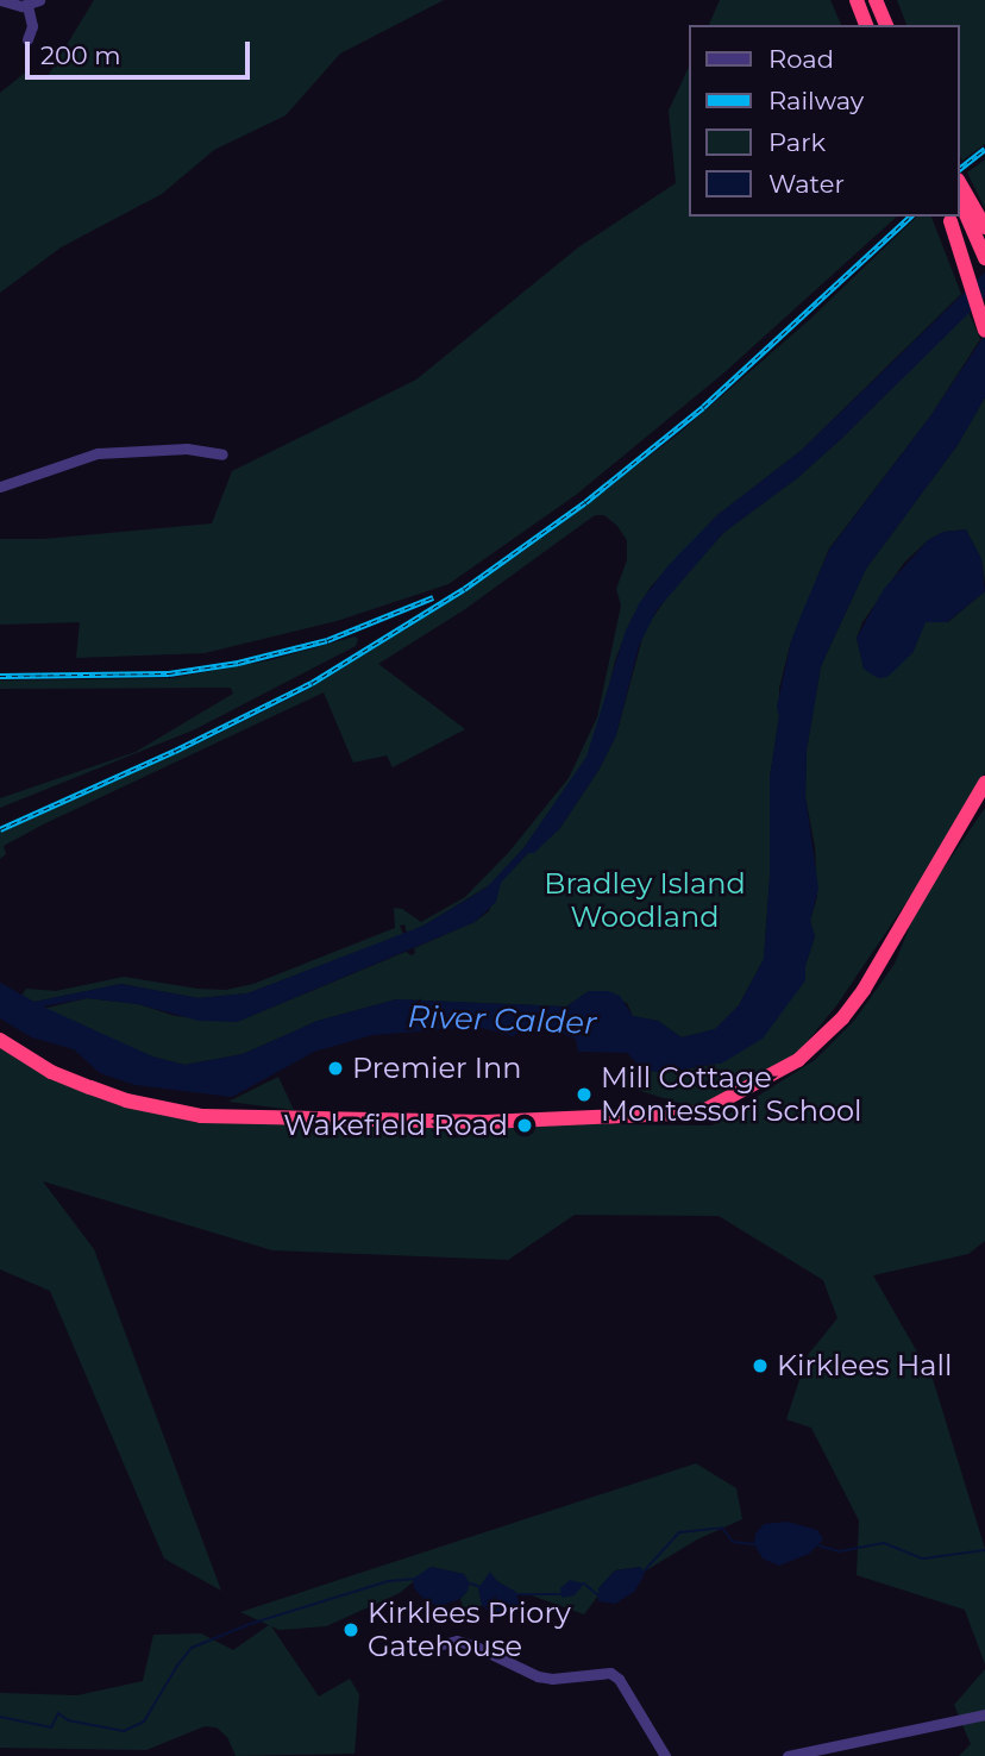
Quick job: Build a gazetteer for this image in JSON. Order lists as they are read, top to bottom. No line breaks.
{"water":["River Calder"],"parks":["Bradley Island Woodland"],"places":["Premier Inn","Mill Cottage Montessori School","Wakefield Road","Kirklees Hall","Kirklees Priory Gatehouse"],"legend":["Road","Railway","Park","Water"],"scale_bar":"200 m"}
